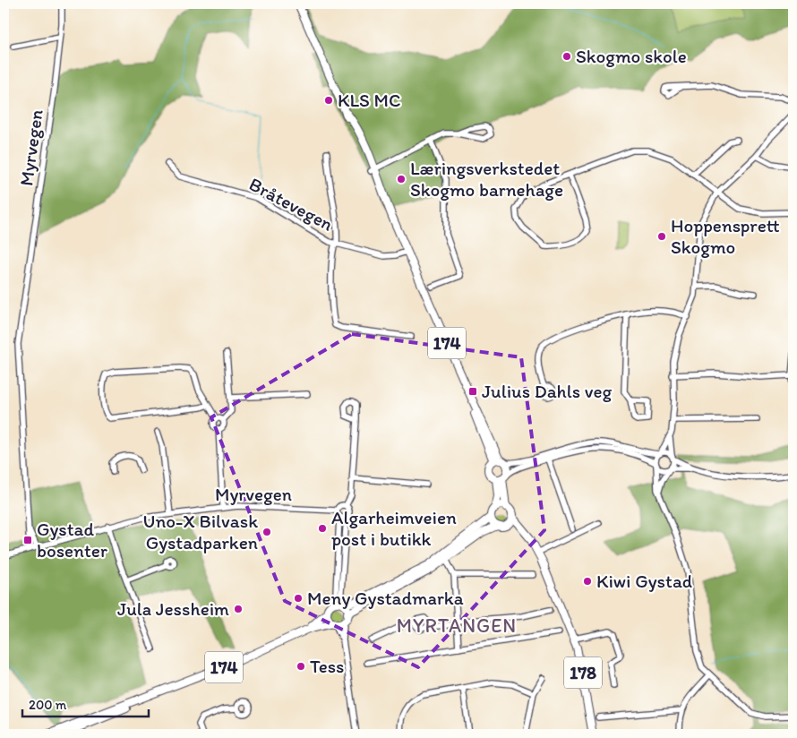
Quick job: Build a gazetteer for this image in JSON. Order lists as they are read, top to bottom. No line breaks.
{"streets":{"main road":["174","178"],"street":["Myrvegen","Bråtevegen"]},"crossings":[["Bråtevegen","174"],["174","178"]],"districts":["MYRTANGEN"],"places":{"other":["Skogmo skole","KLS MC","Læringsverkstedet Skogmo barnehage","Hoppensprett Skogmo","Algarheimveien post i butikk","Uno-X Bilvask Gystadparken","Kiwi Gystad","Meny Gystadmarka","Jula Jessheim","Tess"],"transit":["Julius Dahls veg","Gystad bosenter"]},"scale_bar":"200 m"}
